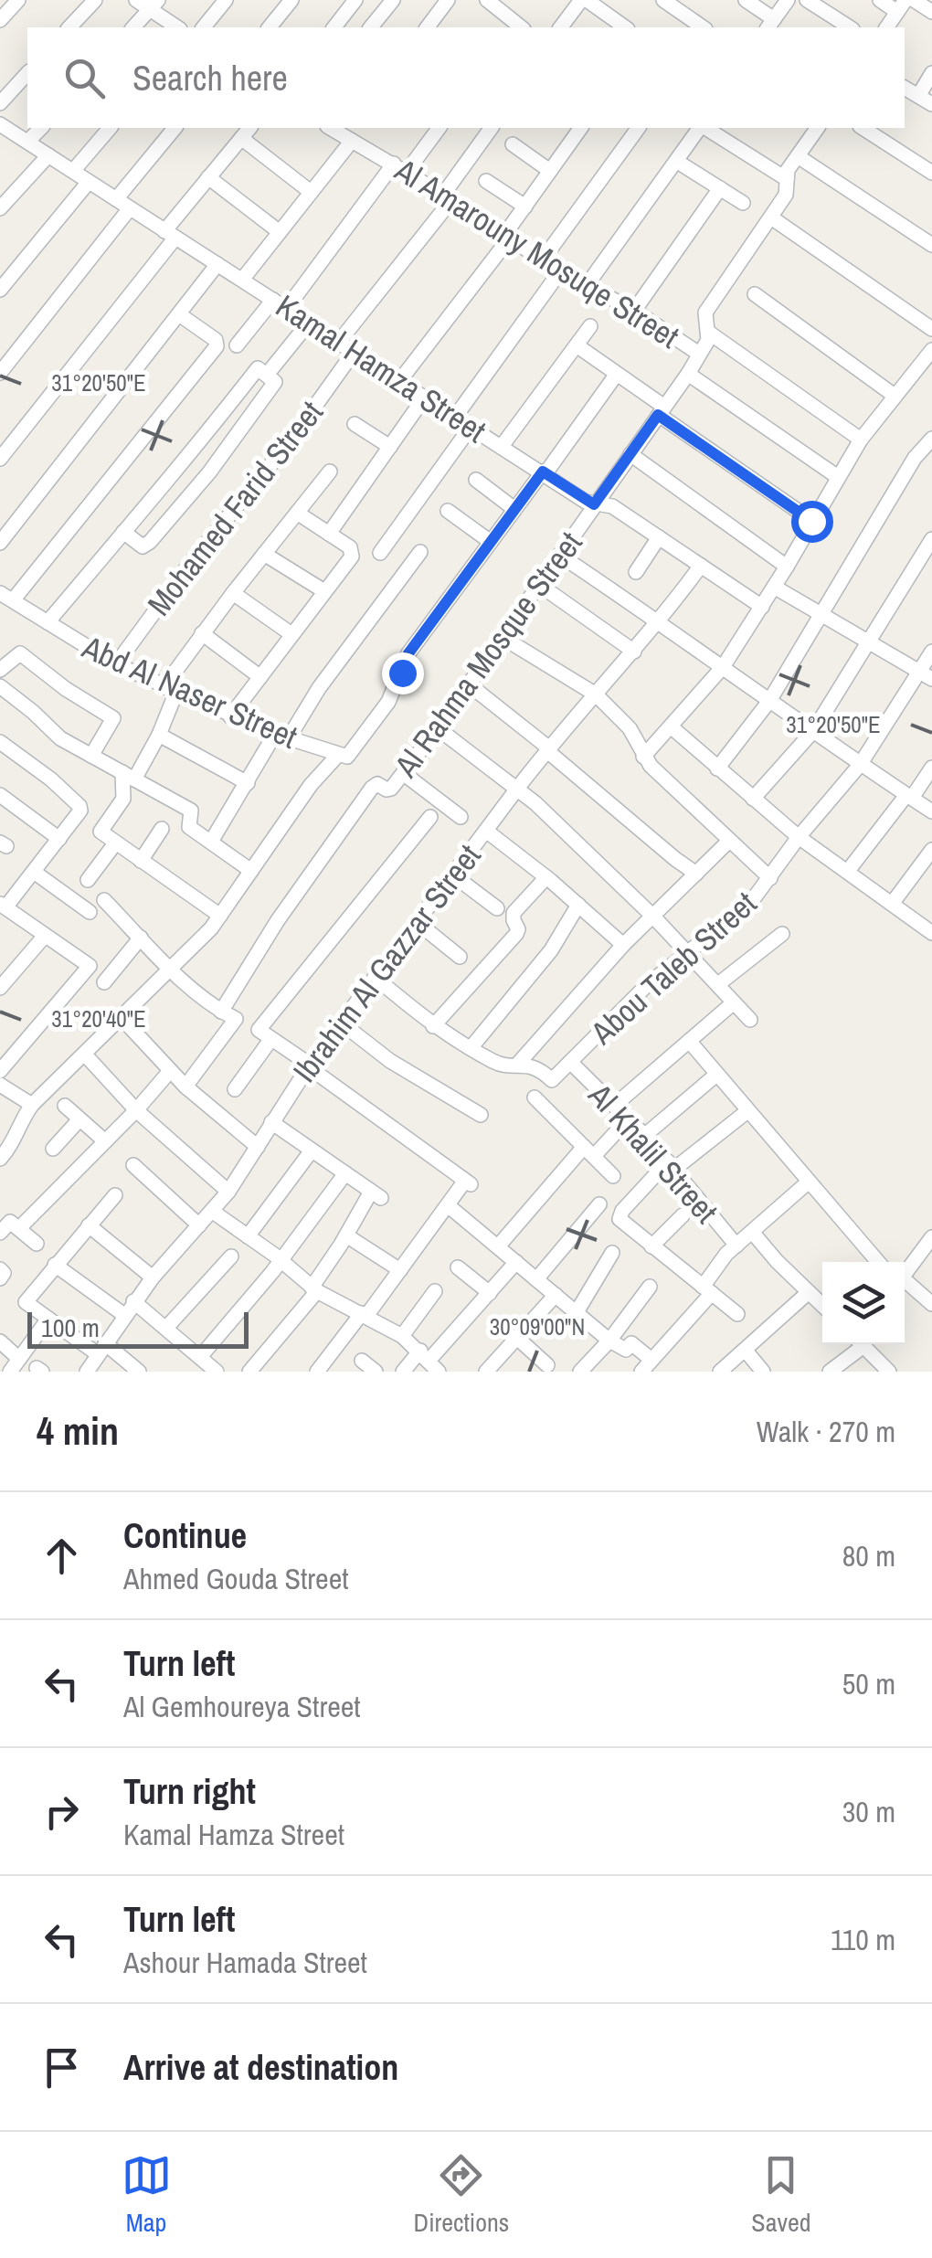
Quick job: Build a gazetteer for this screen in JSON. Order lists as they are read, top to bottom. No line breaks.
{"streets":{"street":["Al Amarouny Mosuqe Street","Kamal Hamza Street","Mohamed Farid Street","Al Rahma Mosque Street","Abd Al Naser Street","Ibrahim Al Gazzar Street","Abou Taleb Street","Al Khalil Street"]},"crossings":[["Al Amarouny Mosuqe Street","Al Rahma Mosque Street"],["Kamal Hamza Street","Mohamed Farid Street"],["Kamal Hamza Street","Al Rahma Mosque Street"],["Kamal Hamza Street","Ibrahim Al Gazzar Street"],["Mohamed Farid Street","Abd Al Naser Street"],["Abou Taleb Street","Al Khalil Street"]],"scale_bar":"100 m","page":{"search":"Search here","scale":"100 m","heading":["4 min","Walk · 270 m"],"list":[["Continue","Ahmed Gouda Street","80 m"],["Turn left","Al Gemhoureya Street","50 m"],["Turn right","Kamal Hamza Street","30 m"],["Turn left","Ashour Hamada Street","110 m"],"Arrive at destination"],"nav":["Map","Directions","Saved"]},"coordinates":["31°20'50\"E","31°20'40\"E","30°09'00\"N"]}
